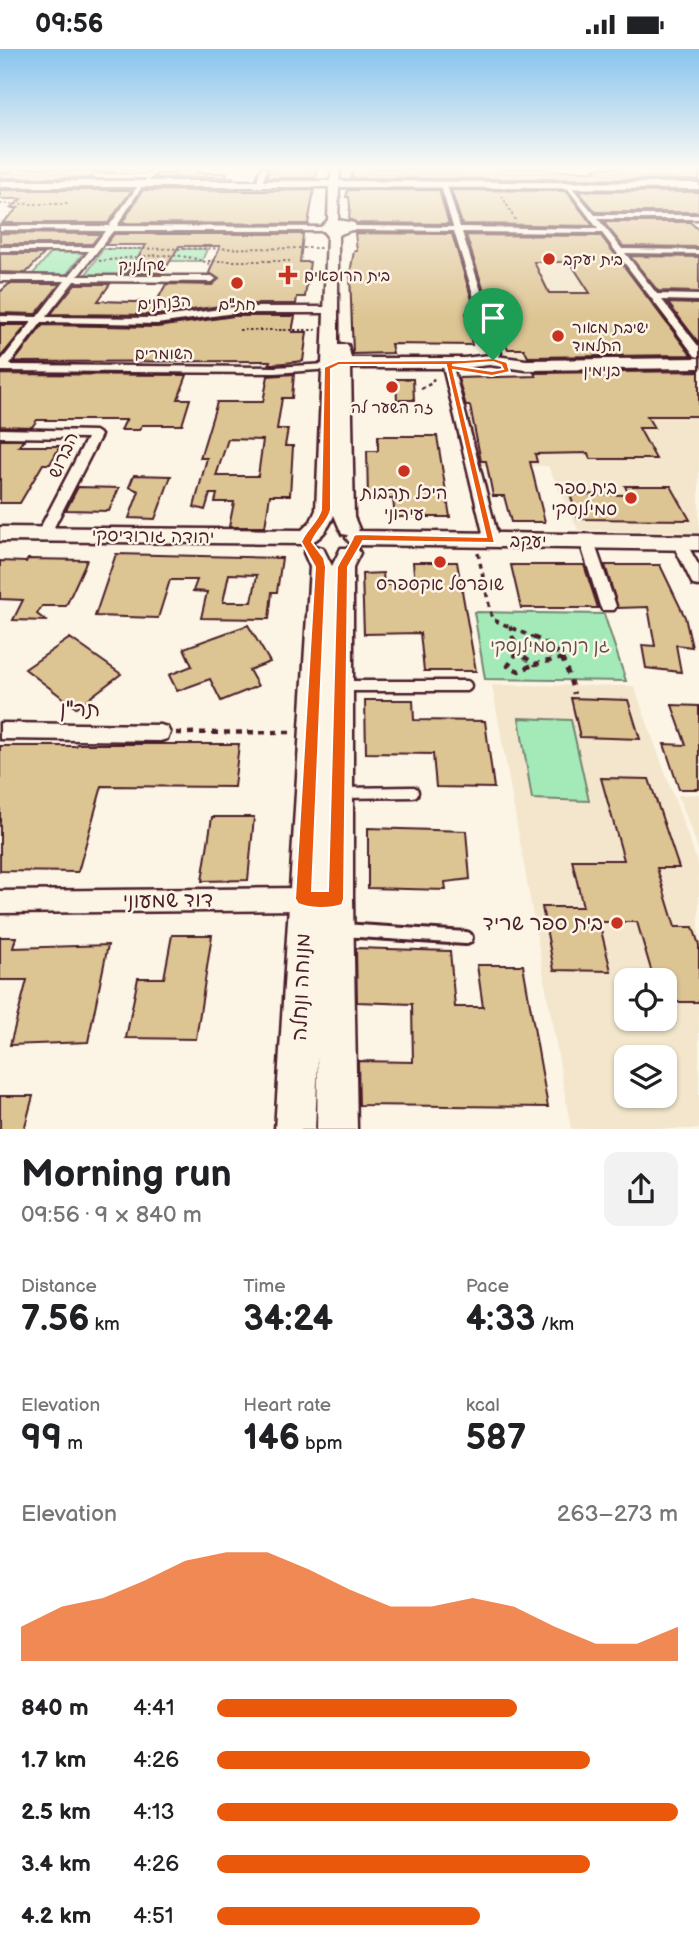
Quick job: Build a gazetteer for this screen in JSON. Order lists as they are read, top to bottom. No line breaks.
{"streets":{"street":["שקולניק","הצנחנים","השומרים","בנימין","הברוש","יהודה גורודיסקי","יעקב","תר\"ן","דוד שמעוני","מנוחה ונחלה"]},"crossings":[["הצנחנים","מנוחה ונחלה"],["השומרים","בנימין"],["השומרים","מנוחה ונחלה"],["בנימין","מנוחה ונחלה"],["הברוש","יהודה גורודיסקי"],["יהודה גורודיסקי","מנוחה ונחלה"],["יעקב","מנוחה ונחלה"],["דוד שמעוני","מנוחה ונחלה"]],"parks":["גן רנה סמילנסקי"],"places":{"other":["בית יעקב","חת\"ם","ישיבת מאור התלמוד","זה השער לה","היכל תרבות עירוני","בית ספר סמילנסקי","שופרסל אקספרס","בית ספר שריד"],"health":["בית הרופאים"]},"page":{"status":"09:56","heading":["Morning run","09:56 · 9 × 840 m"],"stats":[["Distance","7.56 km"],["Time","34:24"],["Pace","4:33 /km"],["Elevation","99 m"],["Heart rate","146 bpm"],["kcal","587"]],"chart":["Elevation","263–273 m"],"list":[{"name":"840 m","note":"4:41"},{"name":"1.7 km","note":"4:26"},{"name":"2.5 km","note":"4:13"},{"name":"3.4 km","note":"4:26"},{"name":"4.2 km","note":"4:51"}]}}
